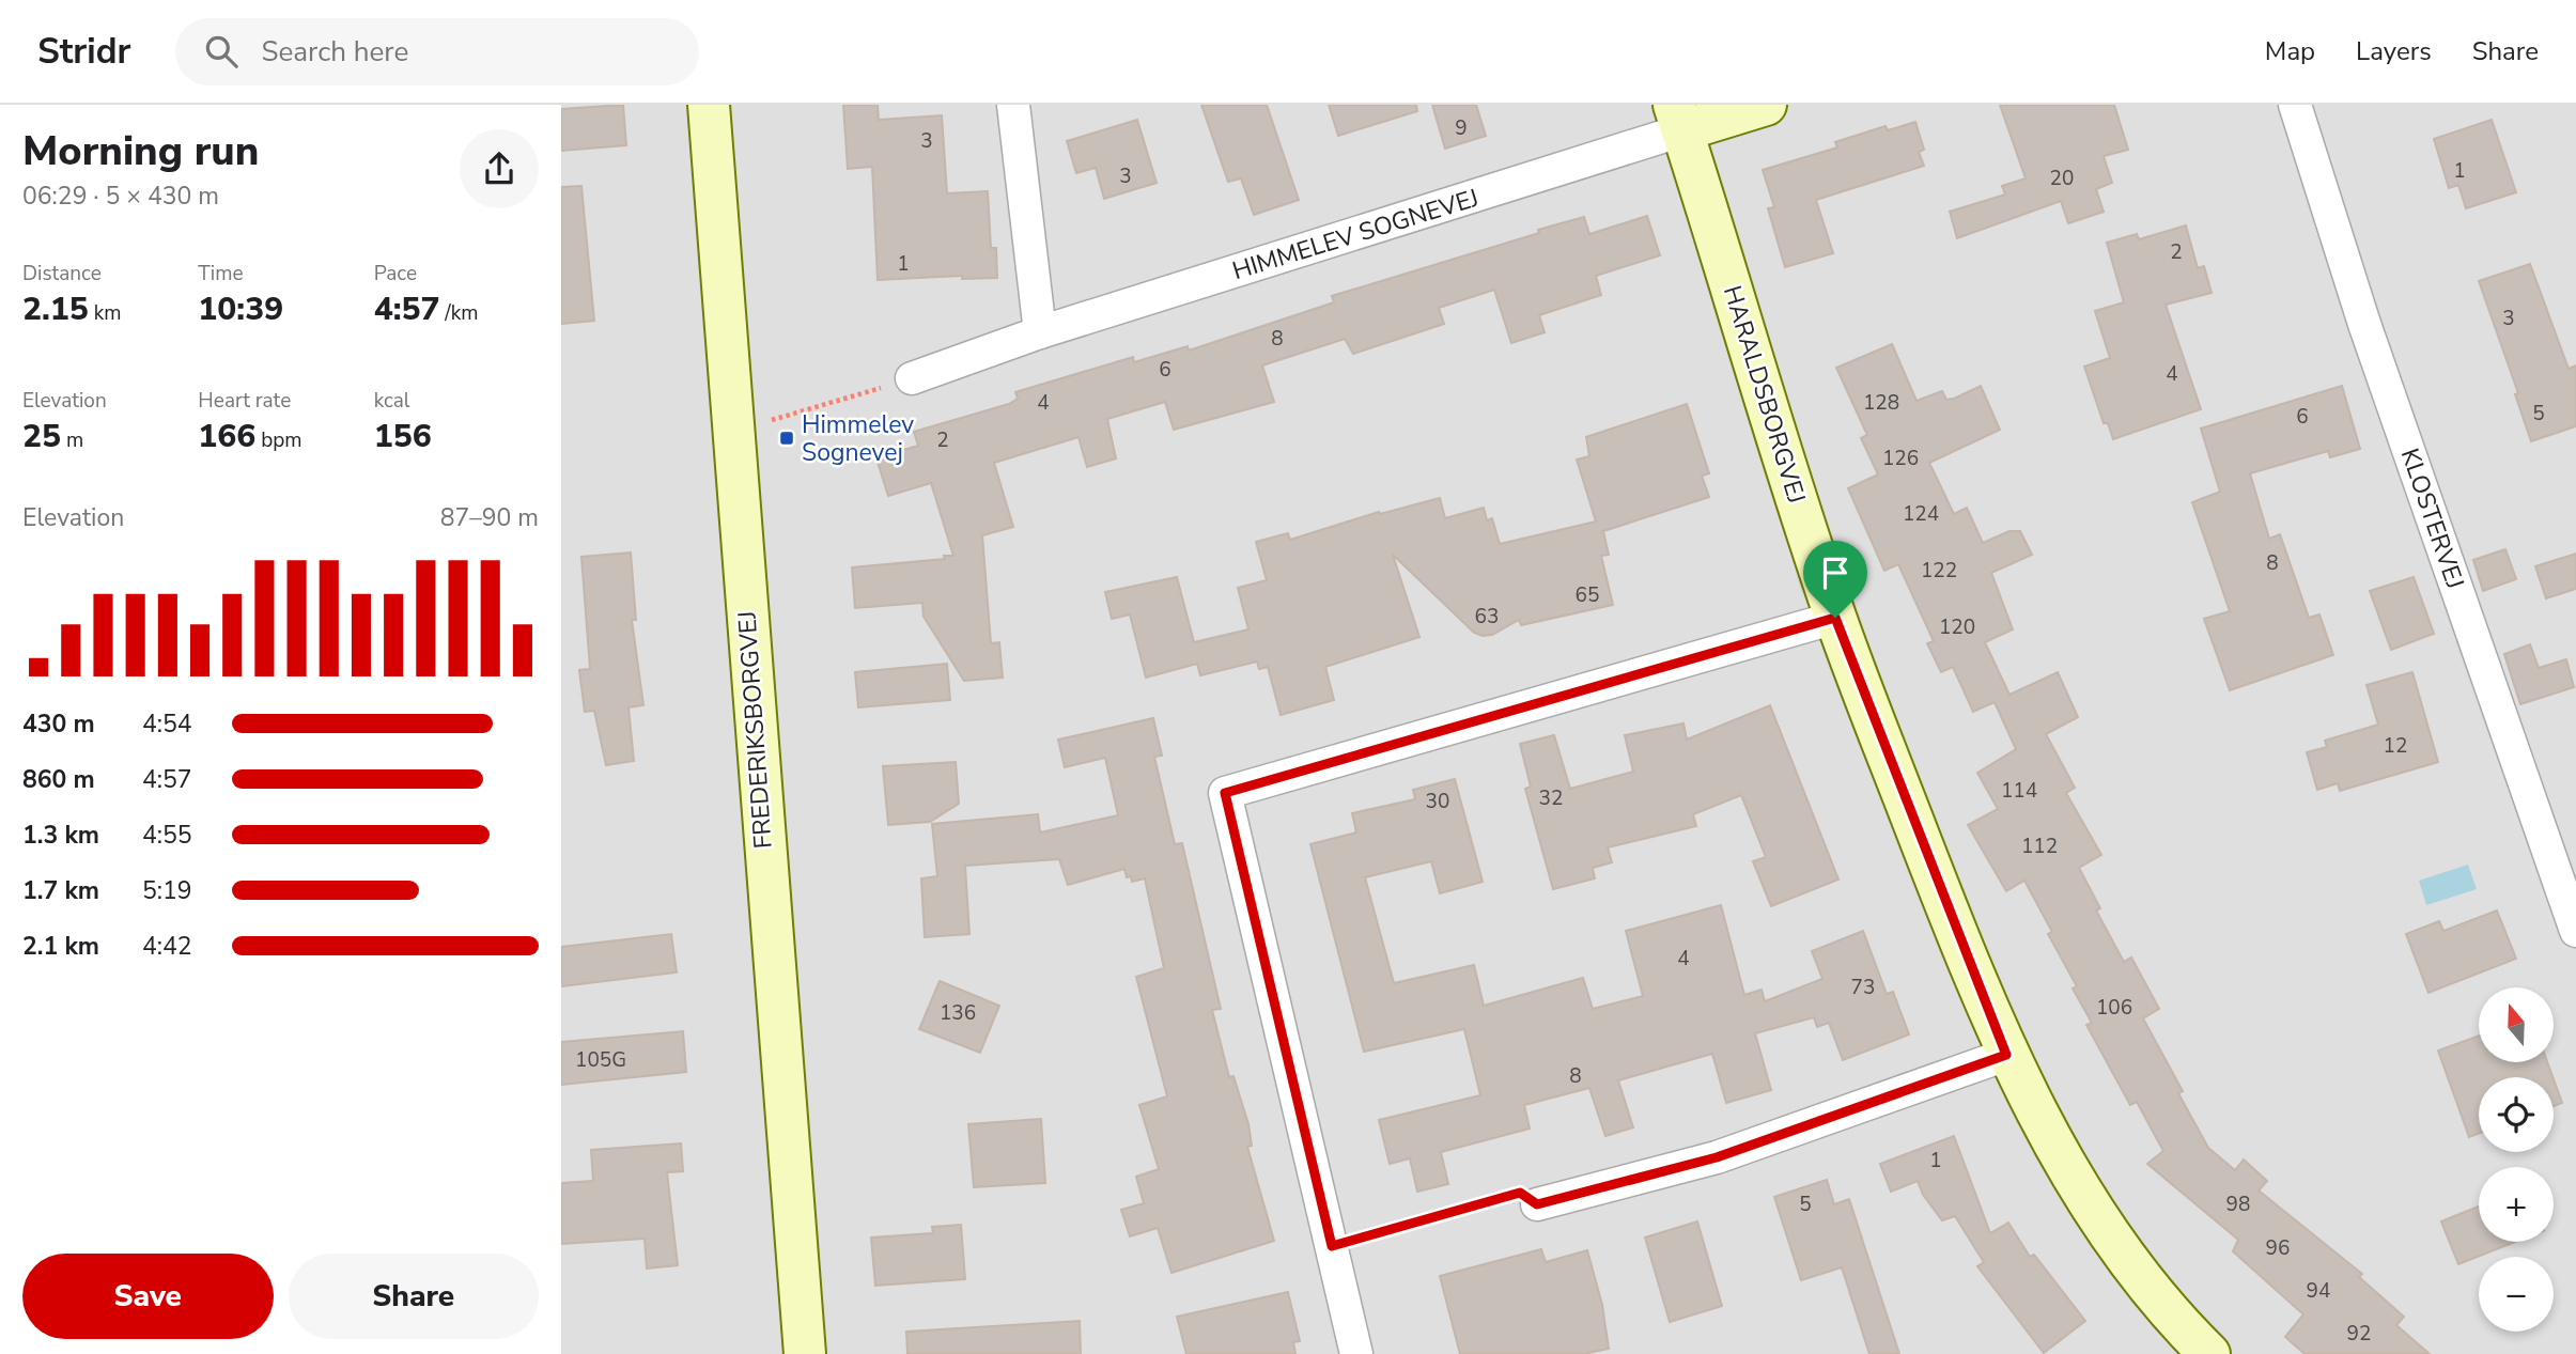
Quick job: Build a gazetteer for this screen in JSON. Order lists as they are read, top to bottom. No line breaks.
{"streets":{"street":["HIMMELEV SOGNEVEJ","HARALDSBORGVEJ","KLOSTERVEJ","FREDERIKSBORGVEJ"]},"crossings":[["HIMMELEV SOGNEVEJ","HARALDSBORGVEJ"]],"places":{"transit":["Himmelev Sognevej"]},"house_numbers":["9","3","1","3","20","2","1","3","8","6","4","4","128","5","6","2","126","124","8","122","65","63","120","12","114","32","30","112","4","73","106","136","105G","8","1","5","98","96","94","92"],"north":"top","page":{"header":"Stridr","search":"Search here","nav":["Map","Layers","Share"],"heading":["Morning run","06:29 · 5 × 430 m"],"stats":[["Distance","2.15 km"],["Time","10:39"],["Pace","4:57 /km"],["Elevation","25 m"],["Heart rate","166 bpm"],["kcal","156"]],"chart":["Elevation","87–90 m"],"list":[{"name":"430 m","note":"4:54"},{"name":"860 m","note":"4:57"},{"name":"1.3 km","note":"4:55"},{"name":"1.7 km","note":"5:19"},{"name":"2.1 km","note":"4:42"}],"map_buttons":["+","−"],"buttons":["Save","Share"]}}
